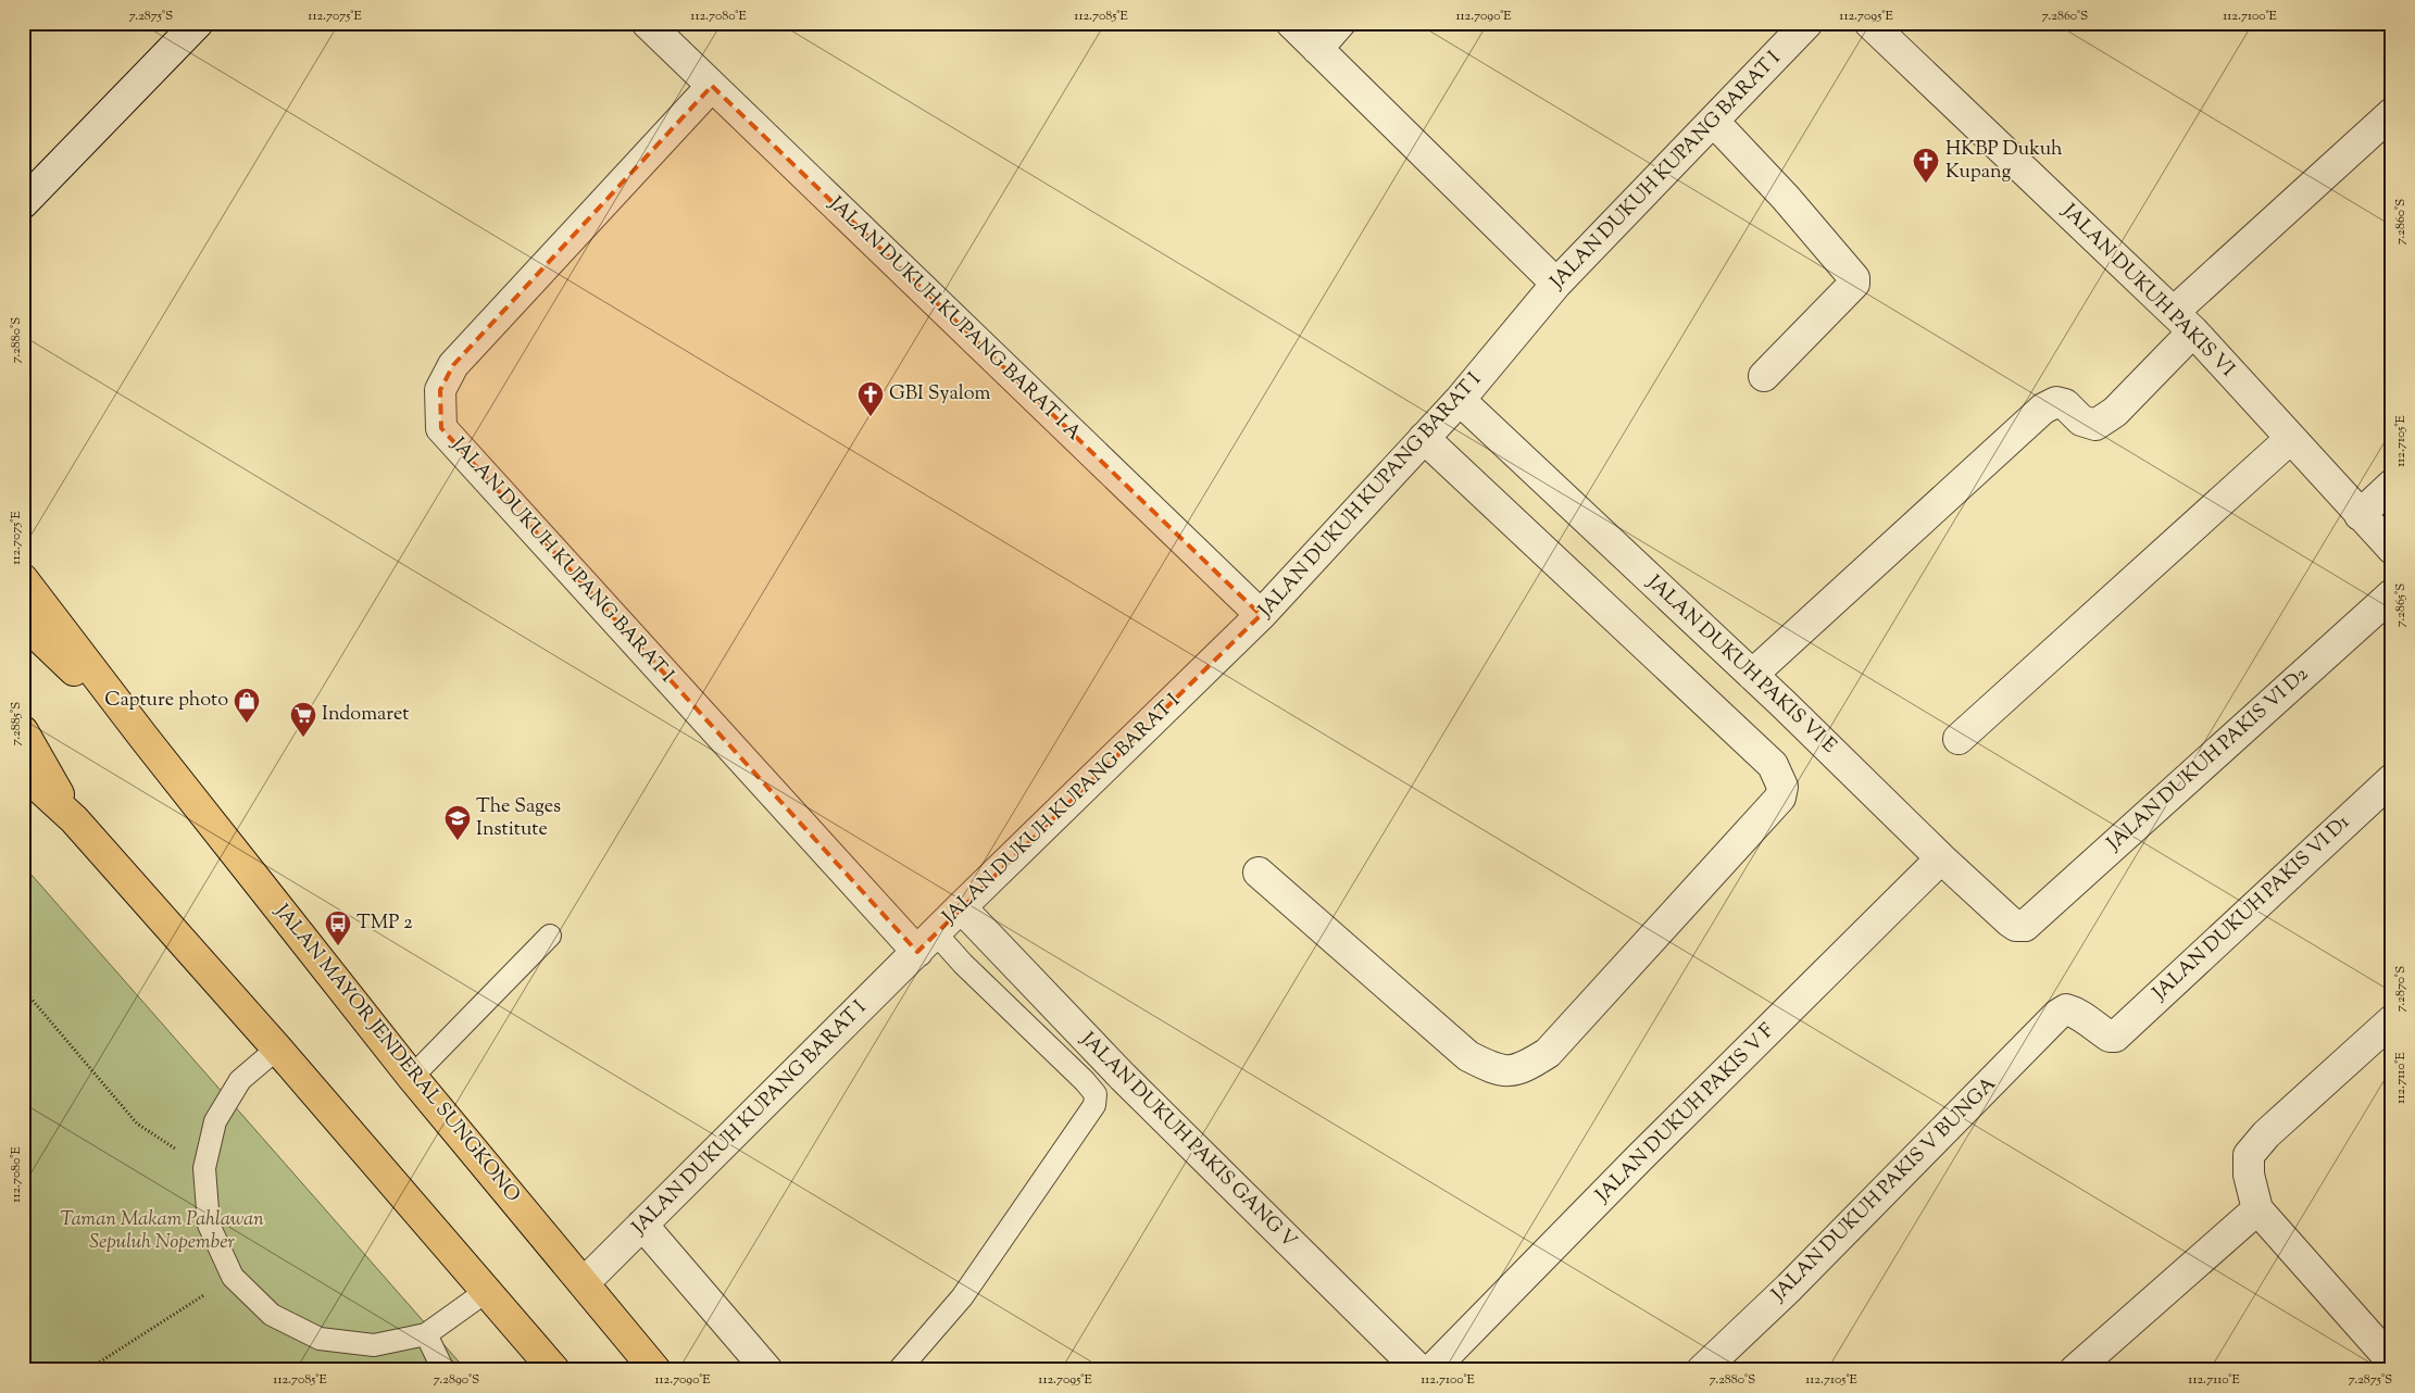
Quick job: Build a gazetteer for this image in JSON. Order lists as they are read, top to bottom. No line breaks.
{"streets":{"main road":["JALAN MAYOR JENDERAL SUNGKONO"],"street":["JALAN DUKUH KUPANG BARAT I","JALAN DUKUH PAKIS VI","JALAN DUKUH KUPANG BARAT I A","JALAN DUKUH PAKIS VI E","JALAN DUKUH PAKIS VI D2","JALAN DUKUH PAKIS VI D1","JALAN DUKUH PAKIS V F","JALAN DUKUH PAKIS GANG V","JALAN DUKUH PAKIS V BUNGA"]},"crossings":[["JALAN DUKUH KUPANG BARAT I","JALAN DUKUH KUPANG BARAT I A"],["JALAN DUKUH KUPANG BARAT I","JALAN DUKUH PAKIS VI E"],["JALAN DUKUH KUPANG BARAT I","JALAN MAYOR JENDERAL SUNGKONO"],["JALAN DUKUH KUPANG BARAT I","JALAN DUKUH PAKIS GANG V"],["JALAN DUKUH PAKIS VI E","JALAN DUKUH PAKIS VI D2"],["JALAN DUKUH PAKIS VI E","JALAN DUKUH PAKIS V F"],["JALAN DUKUH PAKIS VI D1","JALAN DUKUH PAKIS V BUNGA"]],"parks":["Taman Makam Pahlawan Sepuluh Nopember"],"places":{"church":["HKBP Dukuh Kupang","GBI Syalom"],"shop":["Capture photo"],"supermarket":["Indomaret"],"school or university":["The Sages Institute"],"bus stop":["TMP 2"]},"coordinates":["7.2875°S","112.7075°E","112.7080°E","112.7085°E","112.7090°E","112.7095°E","7.2860°S","112.7100°E","7.2880°S","112.7105°E","7.2865°S","7.2885°S","7.2870°S","112.7110°E","7.2890°S"]}
